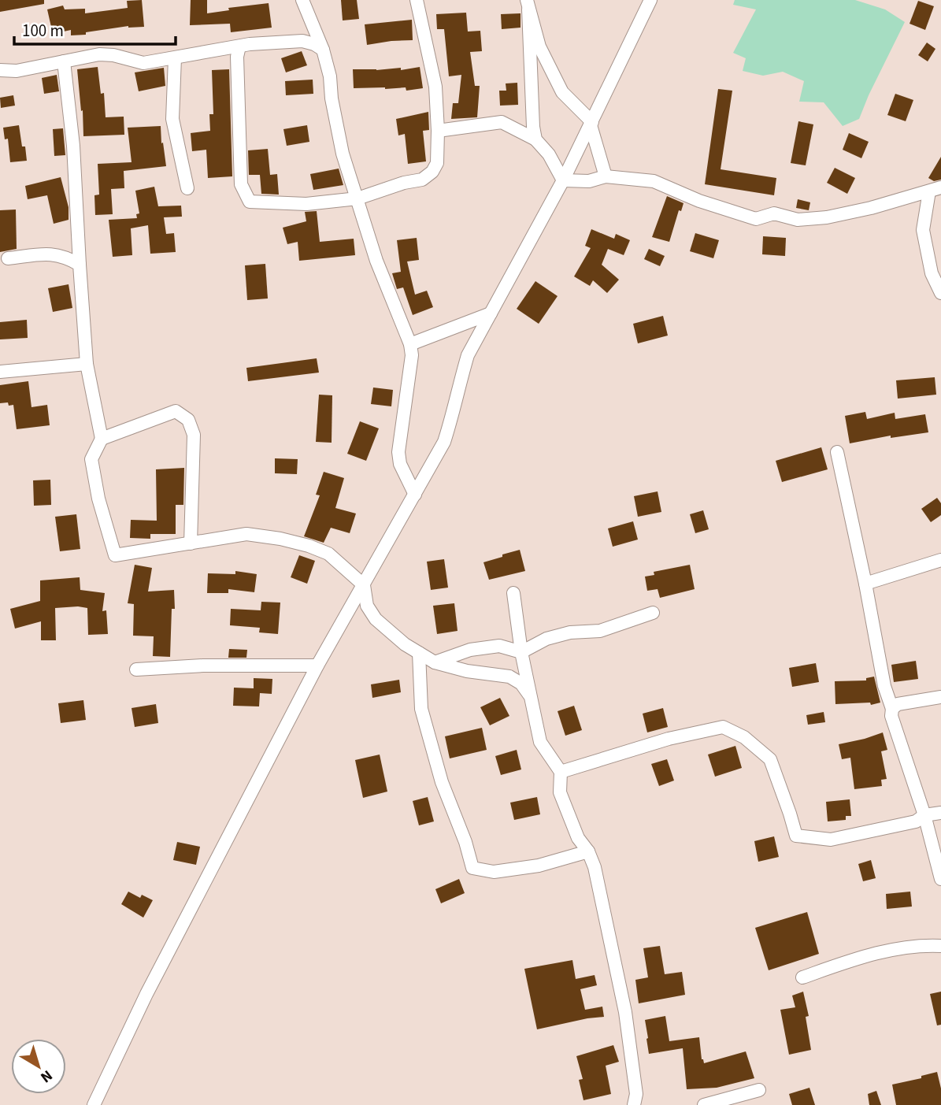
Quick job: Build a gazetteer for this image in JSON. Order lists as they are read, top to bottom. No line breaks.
{"scale_bar":"100 m","north":"bottom right"}
